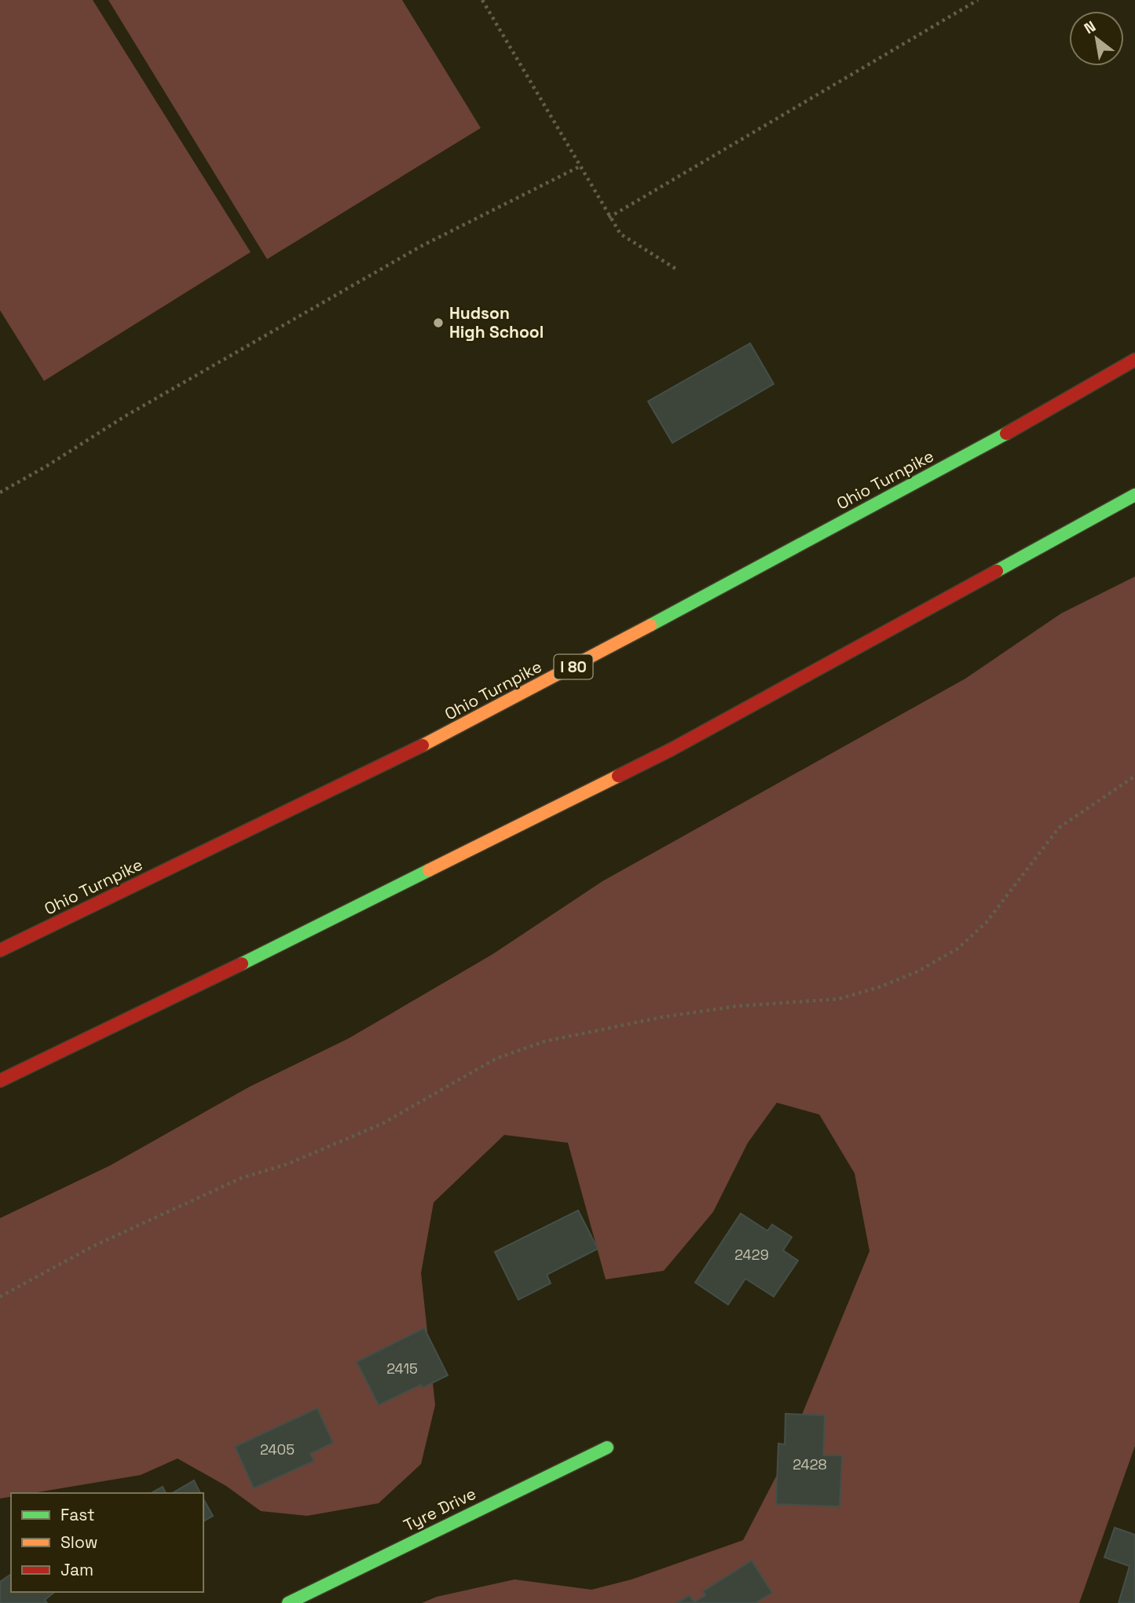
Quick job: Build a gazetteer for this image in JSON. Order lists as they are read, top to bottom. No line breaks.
{"streets":{"main road":["Ohio Turnpike","I 80","Tyre Drive"]},"places":["Hudson High School"],"house_numbers":["2429","2415","2405","2428"],"legend":["Fast","Slow","Jam"],"north":"top left"}
